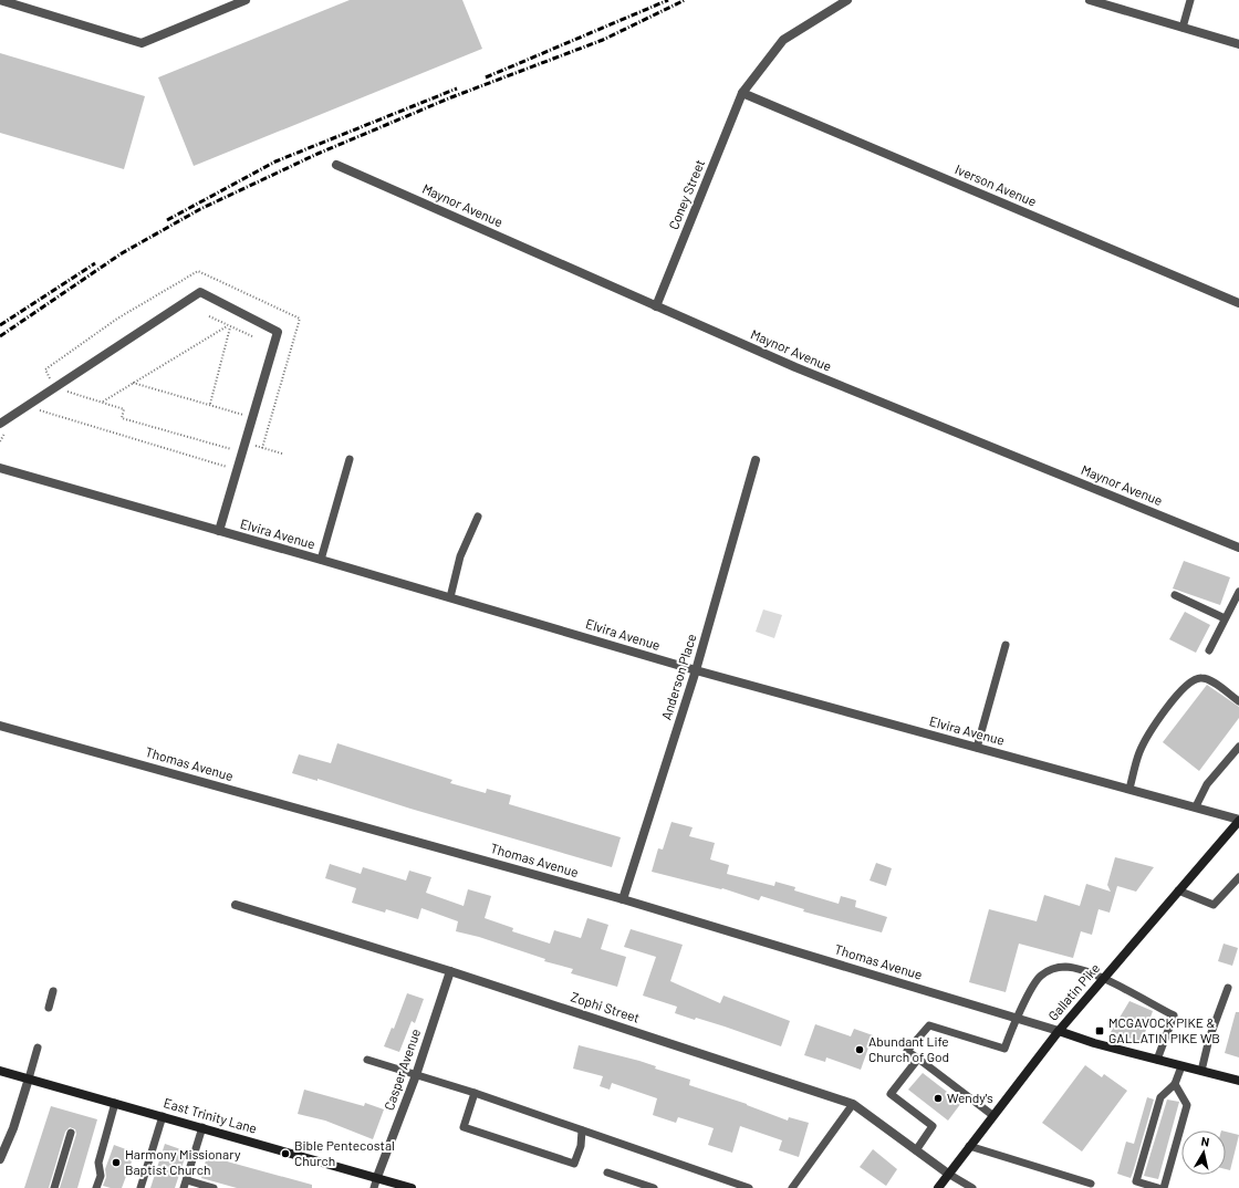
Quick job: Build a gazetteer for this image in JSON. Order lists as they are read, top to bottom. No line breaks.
{"streets":{"main road":["Gallatin Pike","East Trinity Lane"],"street":["Iverson Avenue","Coney Street","Maynor Avenue","Elvira Avenue","Anderson Place","Thomas Avenue","Zophi Street","Casper Avenue"]},"crossings":[["Iverson Avenue","Coney Street"],["Coney Street","Maynor Avenue"],["Elvira Avenue","Anderson Place"],["Elvira Avenue","Gallatin Pike"],["Anderson Place","Thomas Avenue"],["Thomas Avenue","Gallatin Pike"],["Gallatin Pike","Zophi Street"],["Zophi Street","Casper Avenue"],["Casper Avenue","East Trinity Lane"]],"places":{"transit":["MCGAVOCK PIKE & GALLATIN PIKE WB"],"other":["Abundant Life Church of God","Wendy's","Bible Pentecostal Church","Harmony Missionary Baptist Church"]},"north":"top"}
